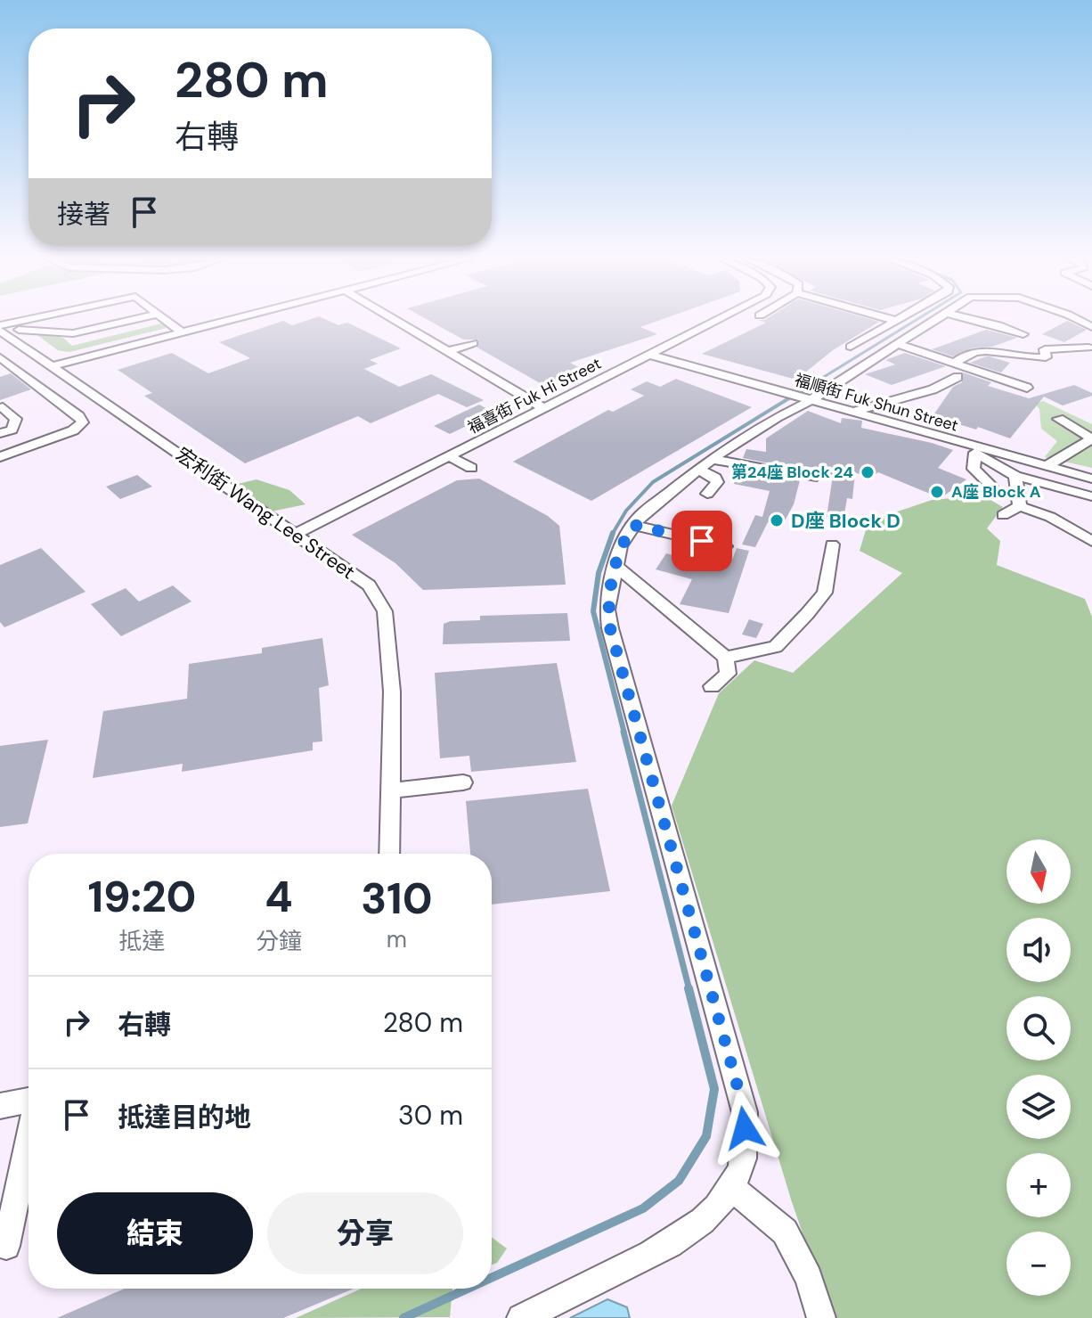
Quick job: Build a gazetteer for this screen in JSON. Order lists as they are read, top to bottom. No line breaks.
{"streets":{"street":["福喜街 Fuk Hi Street","福順街 Fuk Shun Street","宏利街 Wang Lee Street"]},"crossings":[["福喜街 Fuk Hi Street","福順街 Fuk Shun Street"],["福喜街 Fuk Hi Street","宏利街 Wang Lee Street"]],"places":["第24座 Block 24","A座 Block A","D座 Block D"],"north":"bottom","page":{"turn":["280 m","右轉"],"then":"接著","map_buttons":["+","−"],"eta":["19:20","抵達","4","分鐘","310","m"],"list":[{"name":"右轉","value":"280 m"},{"name":"抵達目的地","value":"30 m"}],"buttons":["結束","分享"]}}
